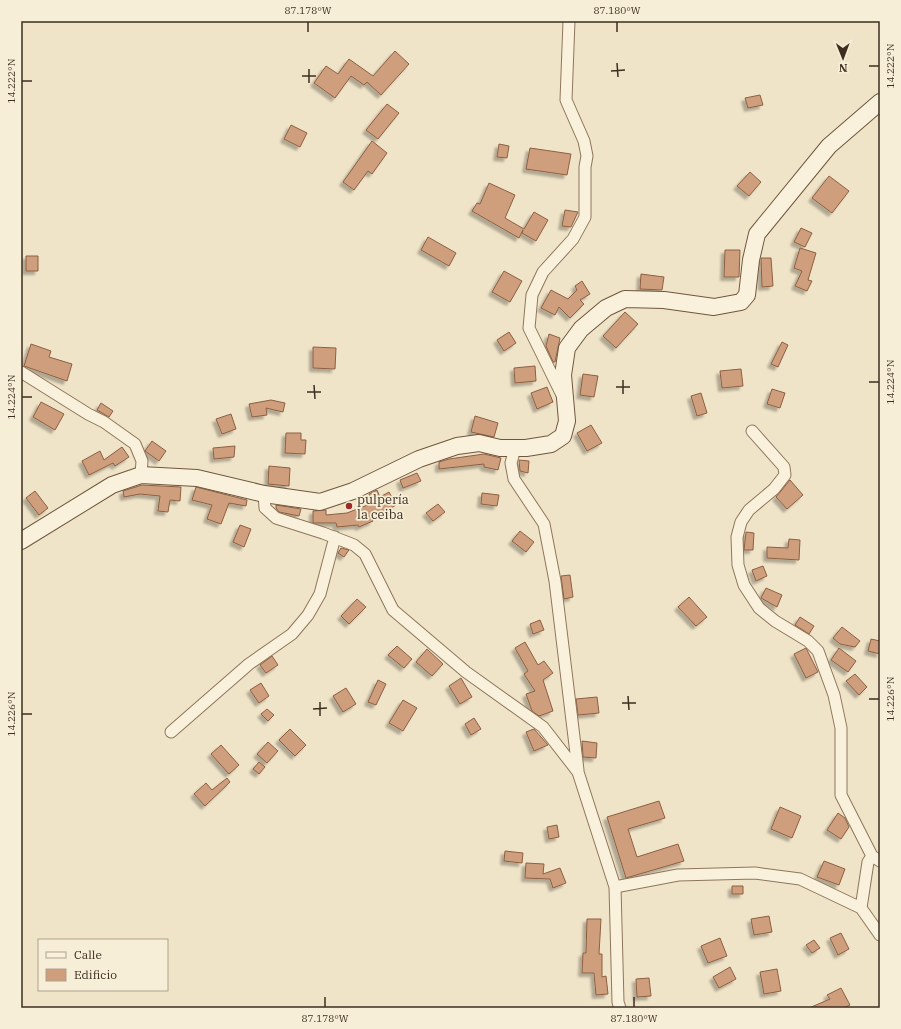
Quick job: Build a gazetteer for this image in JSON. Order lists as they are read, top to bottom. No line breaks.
{"places":["pulpería la ceiba"],"legend":["Calle","Edificio"],"north":"bottom","coordinates":["87.178°W","87.180°W","14.222°N","14.224°N","14.226°N"]}
